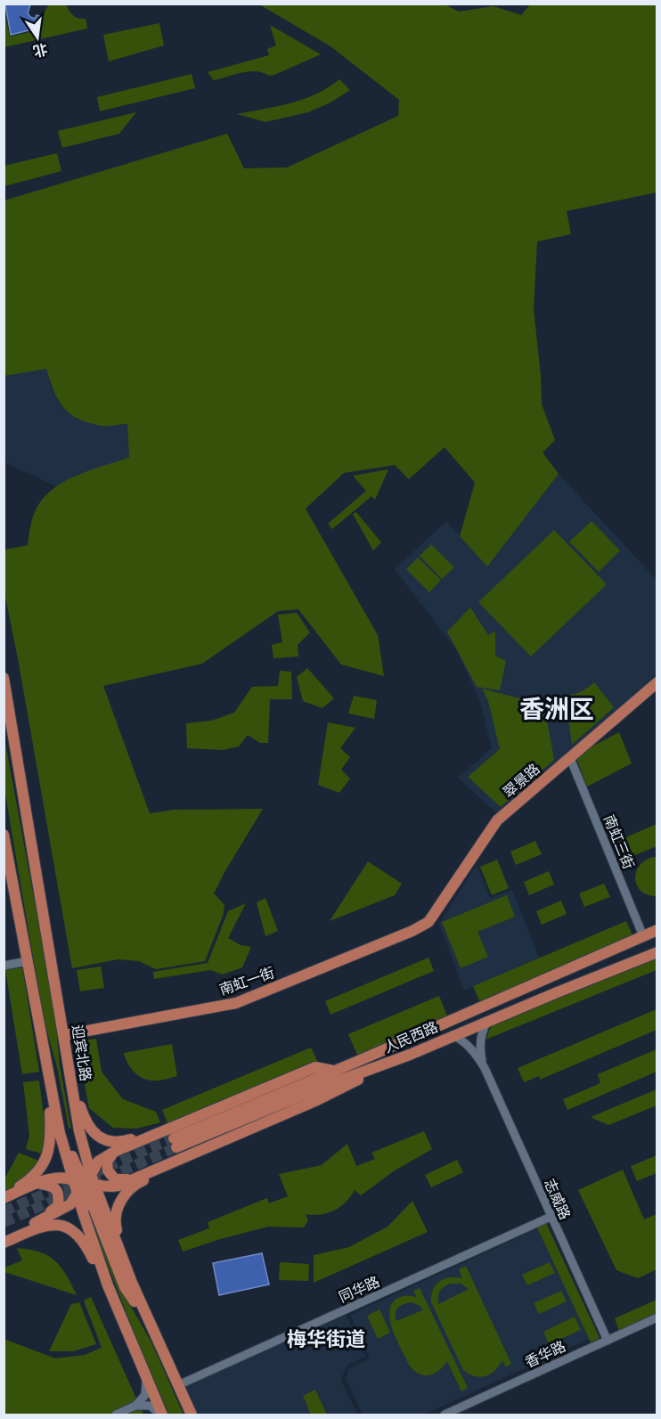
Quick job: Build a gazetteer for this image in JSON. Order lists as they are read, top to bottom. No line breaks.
{"streets":{"main road":["翠景路","南虹一街","人民西路","迎宾北路"],"street":["南虹三街","志威路","同华路","香华路"]},"crossings":[["翠景路","南虹三街"],["翠景路","南虹一街"],["南虹三街","人民西路"],["南虹一街","迎宾北路"],["人民西路","志威路"],["志威路","同华路"],["志威路","香华路"]],"districts":["香洲区","梅华街道"],"north":"bottom"}
